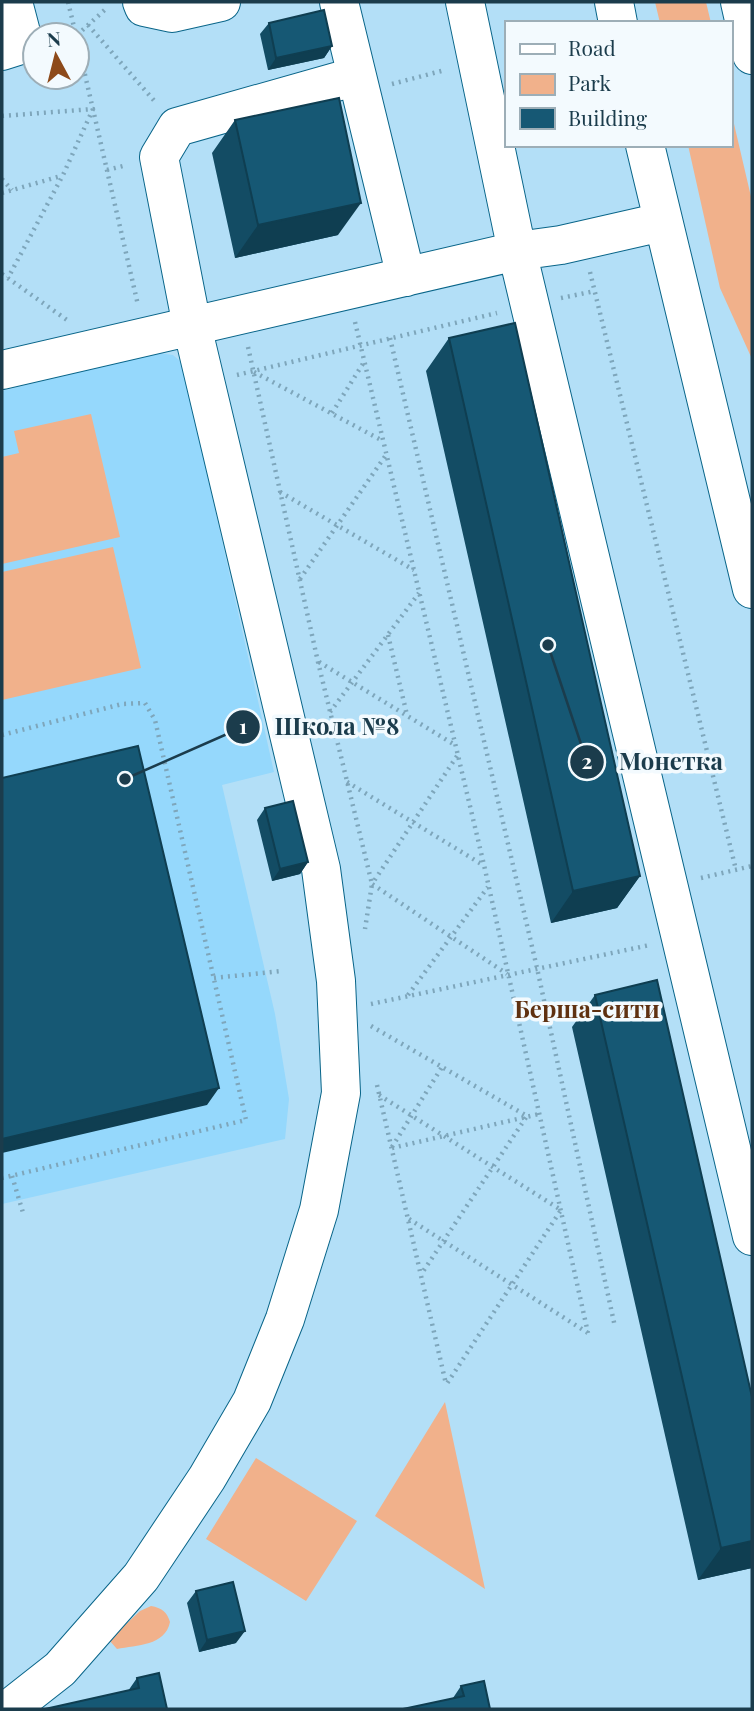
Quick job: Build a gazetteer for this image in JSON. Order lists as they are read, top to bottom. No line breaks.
{"districts":["Берша-сити"],"places":["Монетка","Школа №8"],"legend":["Road","Park","Building"],"north":"top"}
